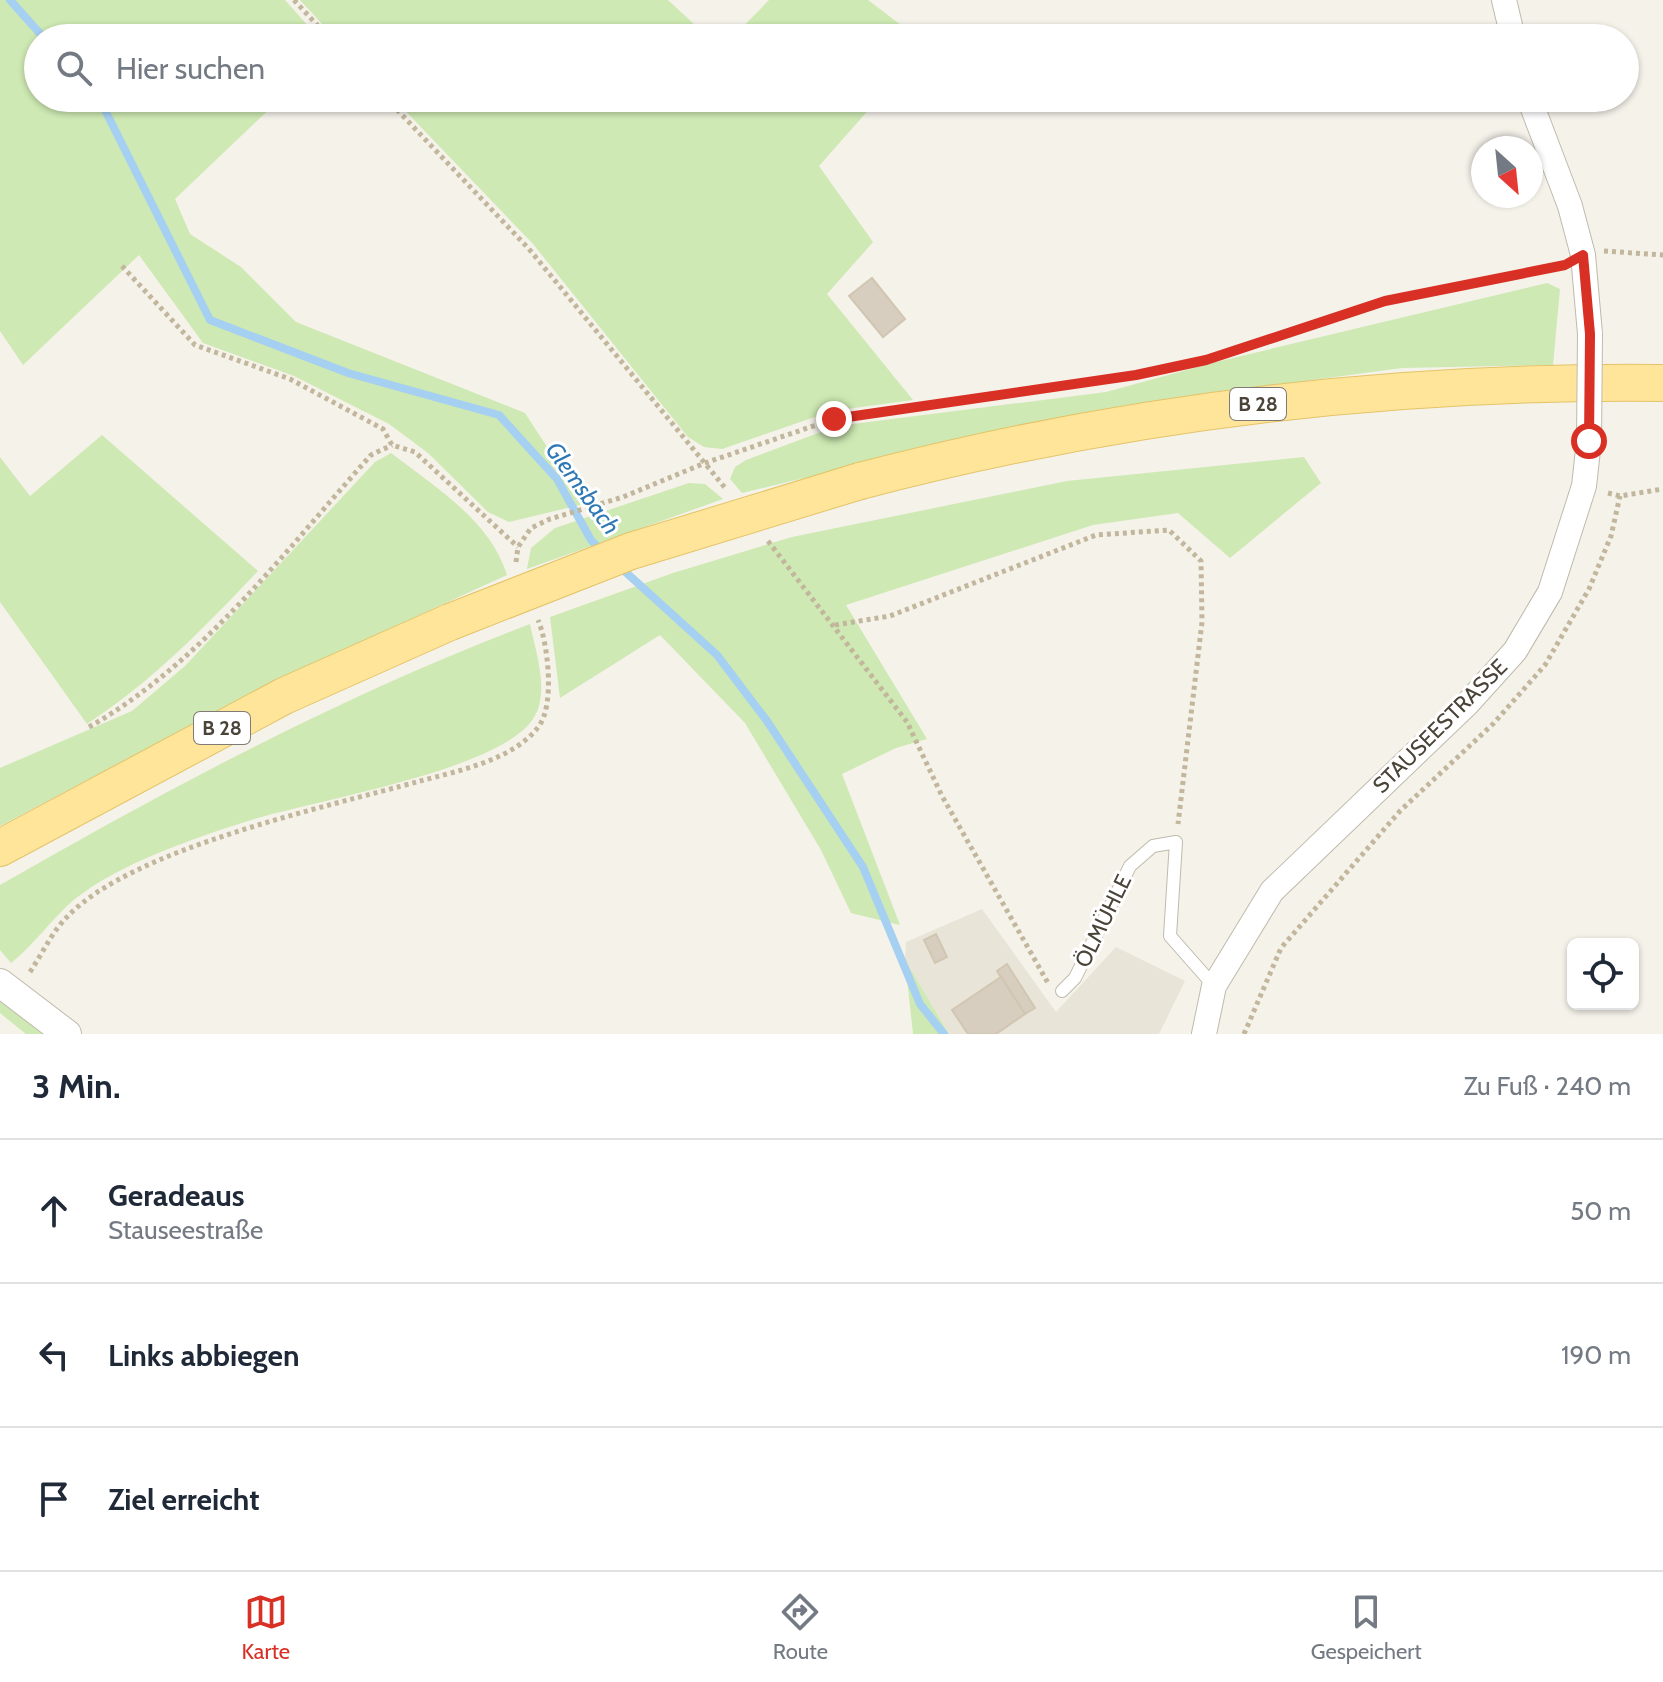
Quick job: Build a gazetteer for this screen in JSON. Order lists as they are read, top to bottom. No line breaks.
{"streets":{"main road":["B 28"],"street":["STAUSEESTRASSE"],"lane":["ÖLMÜHLE"]},"water":["Glemsbach"],"north":"bottom right","page":{"search":"Hier suchen","heading":["3 Min.","Zu Fuß · 240 m"],"list":[["Geradeaus","Stauseestraße","50 m"],["Links abbiegen","190 m"],"Ziel erreicht"],"nav":["Karte","Route","Gespeichert"]}}
